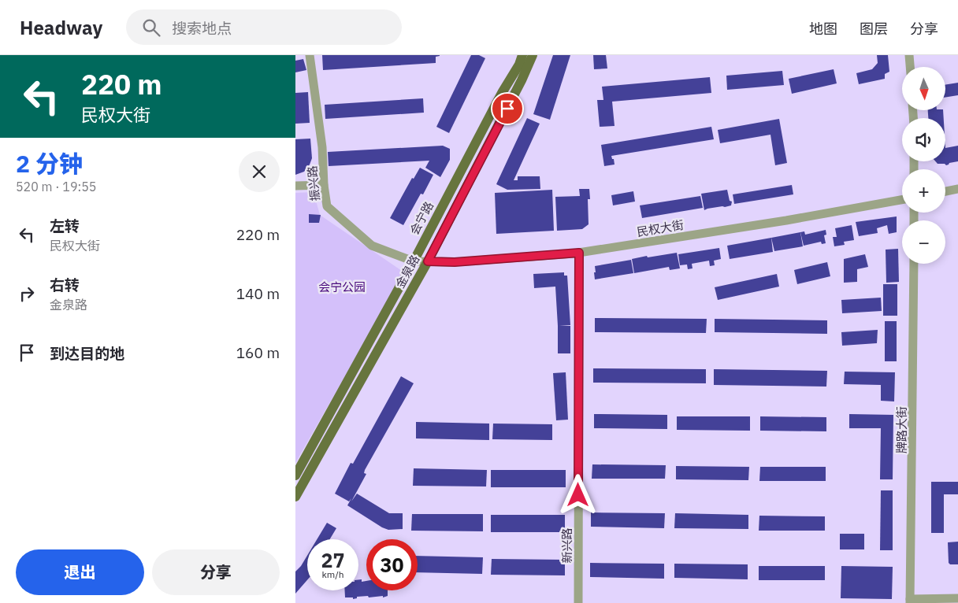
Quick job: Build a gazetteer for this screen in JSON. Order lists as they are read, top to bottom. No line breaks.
{"streets":{"main road":["会宁路","金泉路"],"street":["振兴路","民权大街","牌路大街","新兴路"]},"crossings":[["振兴路","会宁路"],["振兴路","民权大街"],["会宁路","民权大街"],["民权大街","金泉路"],["民权大街","新兴路"]],"parks":["会宁公园"],"north":"bottom","page":{"header":"Headway","search":"搜索地点","nav":["地图","图层","分享"],"turn":["220 m","民权大街"],"map_buttons":["+","−"],"heading":["2 分钟","520 m · 19:55"],"list":[{"name":"左转","note":"民权大街","value":"220 m"},{"name":"右转","note":"金泉路","value":"140 m"},{"name":"到达目的地","value":"160 m"}],"speed":"27 km/h","limit":"30","buttons":["退出","分享"]}}
